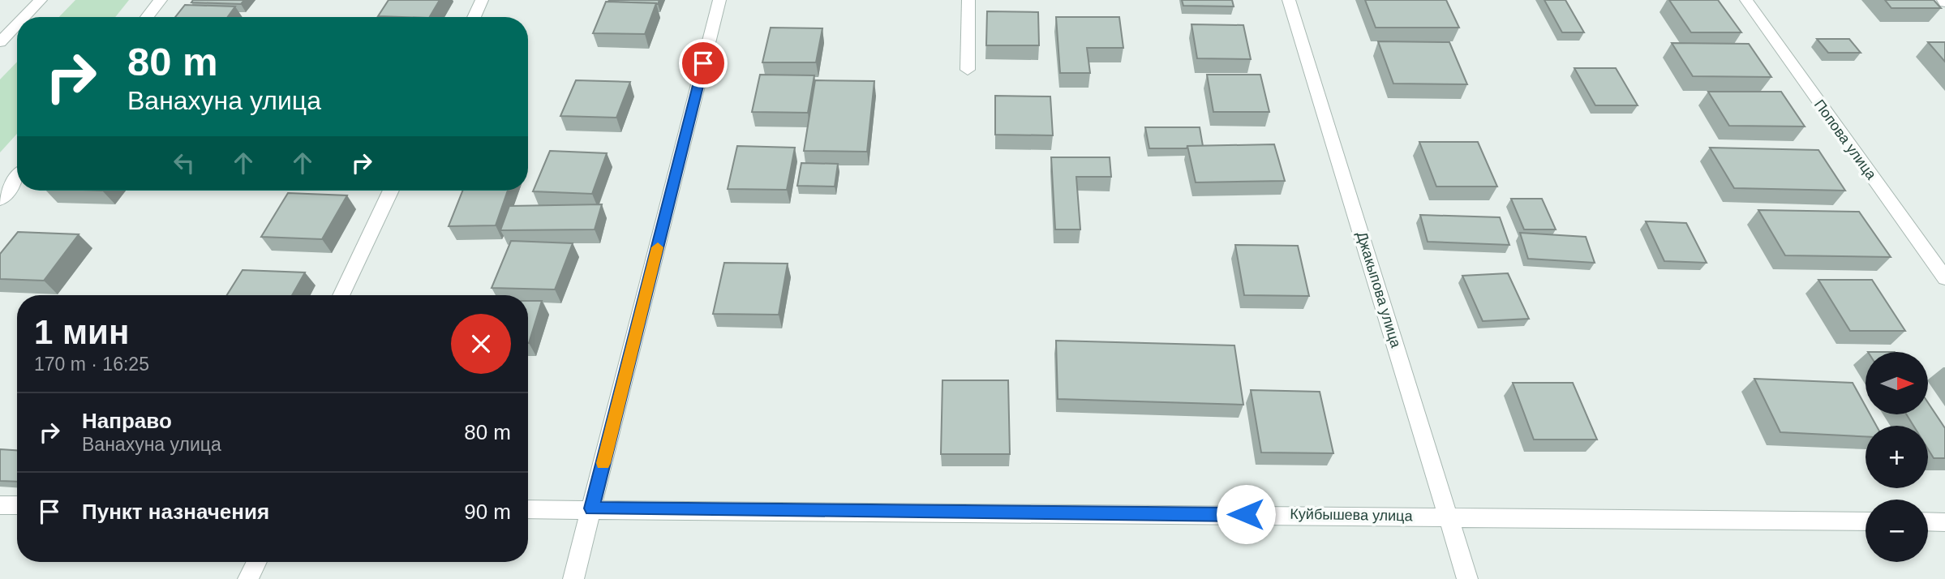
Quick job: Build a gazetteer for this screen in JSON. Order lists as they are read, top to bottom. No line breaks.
{"streets":{"street":["Попова улица","Джакыпова улица","Куйбышева улица"]},"crossings":[["Джакыпова улица","Куйбышева улица"]],"north":"right","page":{"turn":["80 m","Ванахуна улица"],"heading":["1 мин","170 m · 16:25"],"map_buttons":["+","−"],"list":[{"name":"Направо","note":"Ванахуна улица","value":"80 m"},{"name":"Пункт назначения","value":"90 m"}]}}
